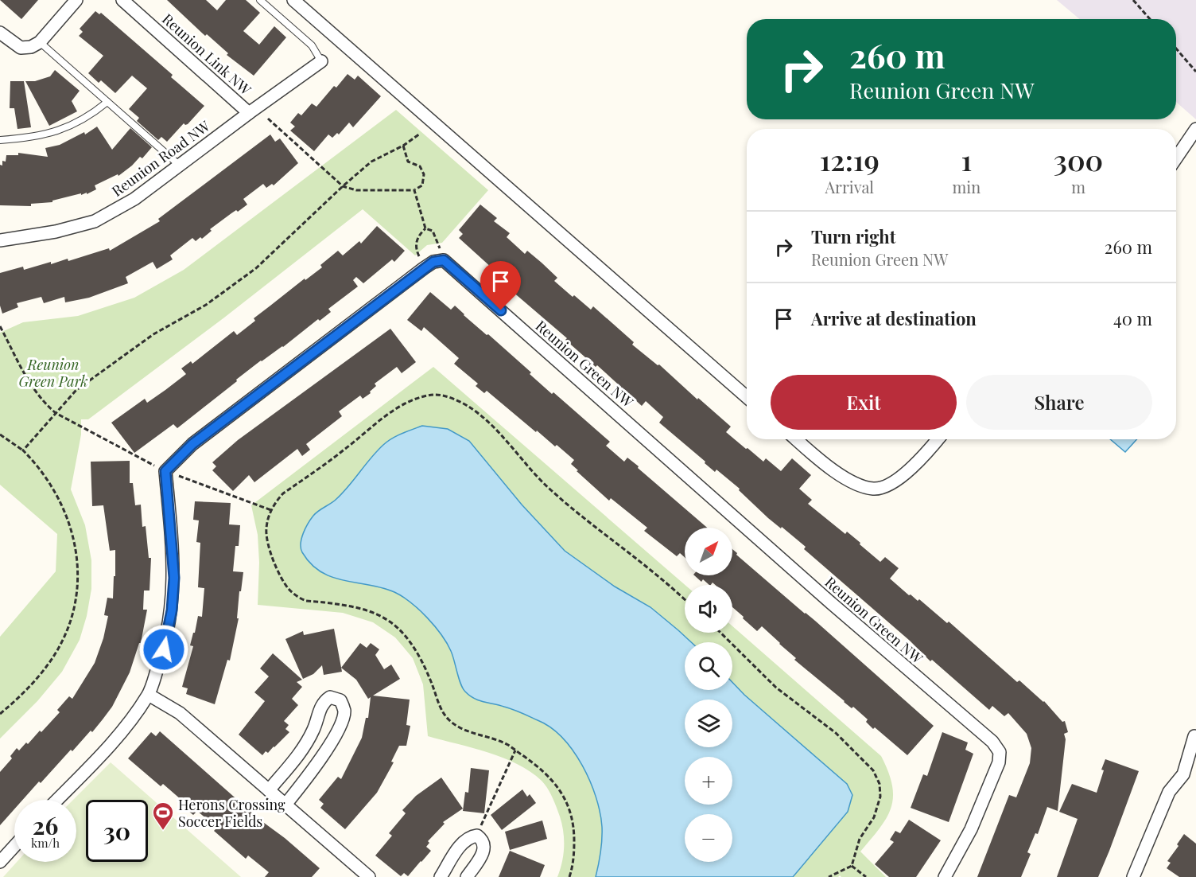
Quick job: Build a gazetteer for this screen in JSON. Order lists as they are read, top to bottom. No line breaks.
{"streets":{"street":["Reunion Link NW","Reunion Road NW","Reunion Green NW"]},"crossings":[["Reunion Link NW","Reunion Road NW"]],"parks":["Reunion Green Park"],"places":{"sports":["Herons Crossing Soccer Fields"]},"north":"top right","page":{"turn":["260 m","Reunion Green NW"],"eta":["12:19","Arrival","1","min","300","m"],"list":[{"name":"Turn right","note":"Reunion Green NW","value":"260 m"},{"name":"Arrive at destination","value":"40 m"}],"buttons":["Exit","Share"],"map_buttons":["+","−"],"speed":"26 km/h","limit":"30"}}
